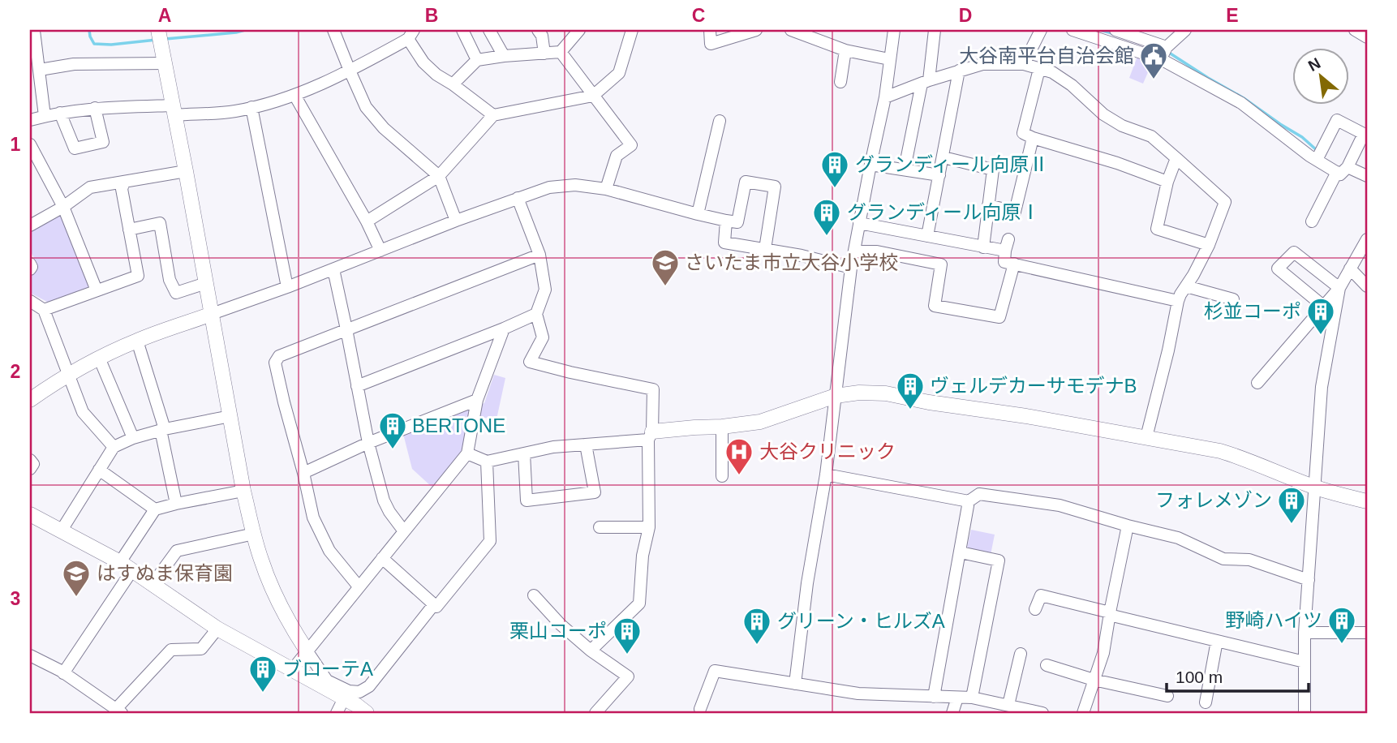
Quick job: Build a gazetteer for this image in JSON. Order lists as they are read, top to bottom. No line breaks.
{"places":{"public building":["大谷南平台自治会館"],"building":["グランディール向原Ⅱ","グランディール向原Ⅰ","杉並コーポ","ヴェルデカーサモデナB","BERTONE","フォレメゾン","野崎ハイツ","グリーン・ヒルズA","栗山コーポ","ブローテA"],"school or university":["さいたま市立大谷小学校","はすぬま保育園"],"hospital":["大谷クリニック"]},"scale_bar":"100 m","north":"top left","grid":{"columns":["A","B","C","D","E"],"rows":["1","2","3"]}}
